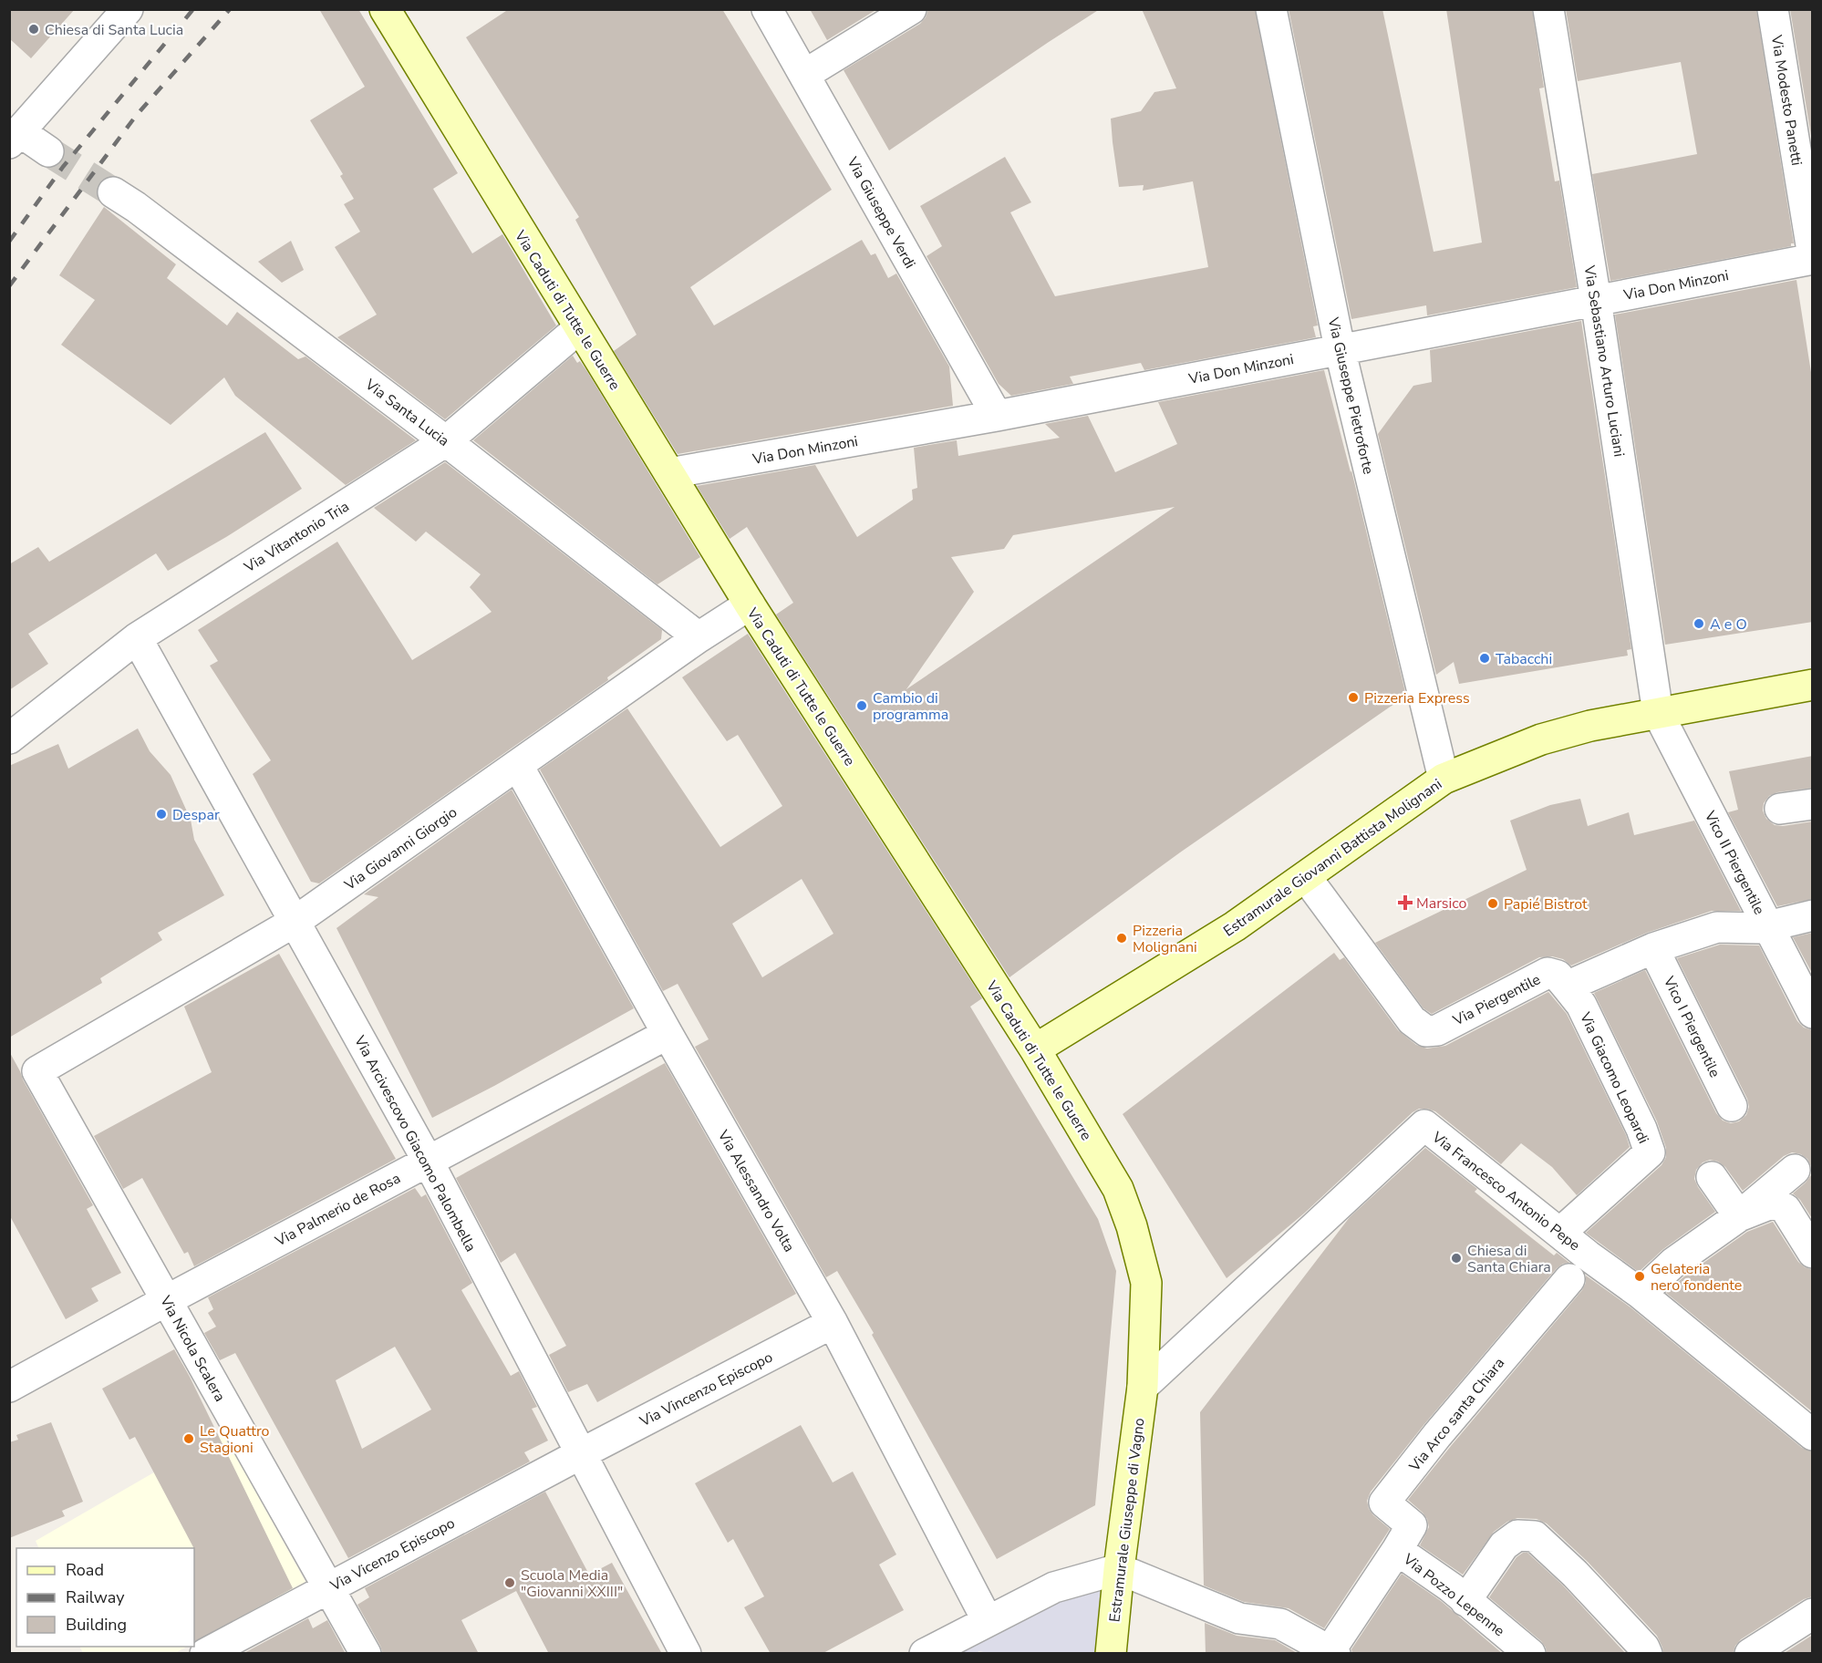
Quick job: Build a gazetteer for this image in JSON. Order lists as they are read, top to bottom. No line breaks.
{"streets":{"street":["Via Modesto Panetti","Via Giuseppe Verdi","Via Don Minzoni","Via Caduti di Tutte le Guerre","Via Sebastiano Arturo Luciani","Via Giuseppe Pietroforte","Via Santa Lucia","Via Vitantonio Tria","Via Giovanni Giorgio","Estramurale Giovanni Battista Molignani","Vico II Piergentile","Via Piergentile","Vico I Piergentile","Via Giacomo Leopardi","Via Arcivescovo Giacomo Palombella","Via Alessandro Volta","Via Francesco Antonio Pepe","Via Palmerio de Rosa","Via Nicola Scalera","Via Vincenzo Episcopo","Via Arco santa Chiara","Estramurale Giuseppe di Vagno","Via Vicenzo Episcopo","Via Pozzo Lepenne"]},"crossings":[["Via Modesto Panetti","Via Don Minzoni"],["Via Giuseppe Verdi","Via Don Minzoni"],["Via Don Minzoni","Via Caduti di Tutte le Guerre"],["Via Don Minzoni","Via Sebastiano Arturo Luciani"],["Via Don Minzoni","Via Giuseppe Pietroforte"],["Via Caduti di Tutte le Guerre","Via Vitantonio Tria"],["Via Caduti di Tutte le Guerre","Via Giovanni Giorgio"],["Via Caduti di Tutte le Guerre","Estramurale Giovanni Battista Molignani"],["Via Caduti di Tutte le Guerre","Via Francesco Antonio Pepe"],["Via Caduti di Tutte le Guerre","Estramurale Giuseppe di Vagno"],["Via Sebastiano Arturo Luciani","Estramurale Giovanni Battista Molignani"],["Via Sebastiano Arturo Luciani","Vico II Piergentile"],["Via Giuseppe Pietroforte","Estramurale Giovanni Battista Molignani"],["Via Santa Lucia","Via Vitantonio Tria"],["Via Santa Lucia","Via Giovanni Giorgio"],["Via Vitantonio Tria","Via Arcivescovo Giacomo Palombella"],["Via Giovanni Giorgio","Via Arcivescovo Giacomo Palombella"],["Via Giovanni Giorgio","Via Alessandro Volta"],["Via Giovanni Giorgio","Via Nicola Scalera"],["Estramurale Giovanni Battista Molignani","Vico II Piergentile"],["Estramurale Giovanni Battista Molignani","Via Piergentile"],["Via Piergentile","Via Giacomo Leopardi"],["Via Giacomo Leopardi","Via Francesco Antonio Pepe"],["Via Arcivescovo Giacomo Palombella","Via Palmerio de Rosa"],["Via Arcivescovo Giacomo Palombella","Via Vincenzo Episcopo"],["Via Arcivescovo Giacomo Palombella","Via Vicenzo Episcopo"],["Via Alessandro Volta","Via Palmerio de Rosa"],["Via Alessandro Volta","Via Vincenzo Episcopo"],["Via Francesco Antonio Pepe","Via Arco santa Chiara"],["Via Francesco Antonio Pepe","Estramurale Giuseppe di Vagno"],["Via Palmerio de Rosa","Via Nicola Scalera"],["Via Nicola Scalera","Via Vicenzo Episcopo"],["Via Vincenzo Episcopo","Via Vicenzo Episcopo"],["Via Arco santa Chiara","Via Pozzo Lepenne"]],"places":{"other":["Chiesa di Santa Lucia","A e O","Tabacchi","Pizzeria Express","Cambio di programma","Despar","Papié Bistrot","Pizzeria Molignani","Chiesa di Santa Chiara","Gelateria nero fondente","Le Quattro Stagioni","Scuola Media \"Giovanni XXIII\""],"health":["Marsico"]},"legend":["Road","Railway","Building"]}
